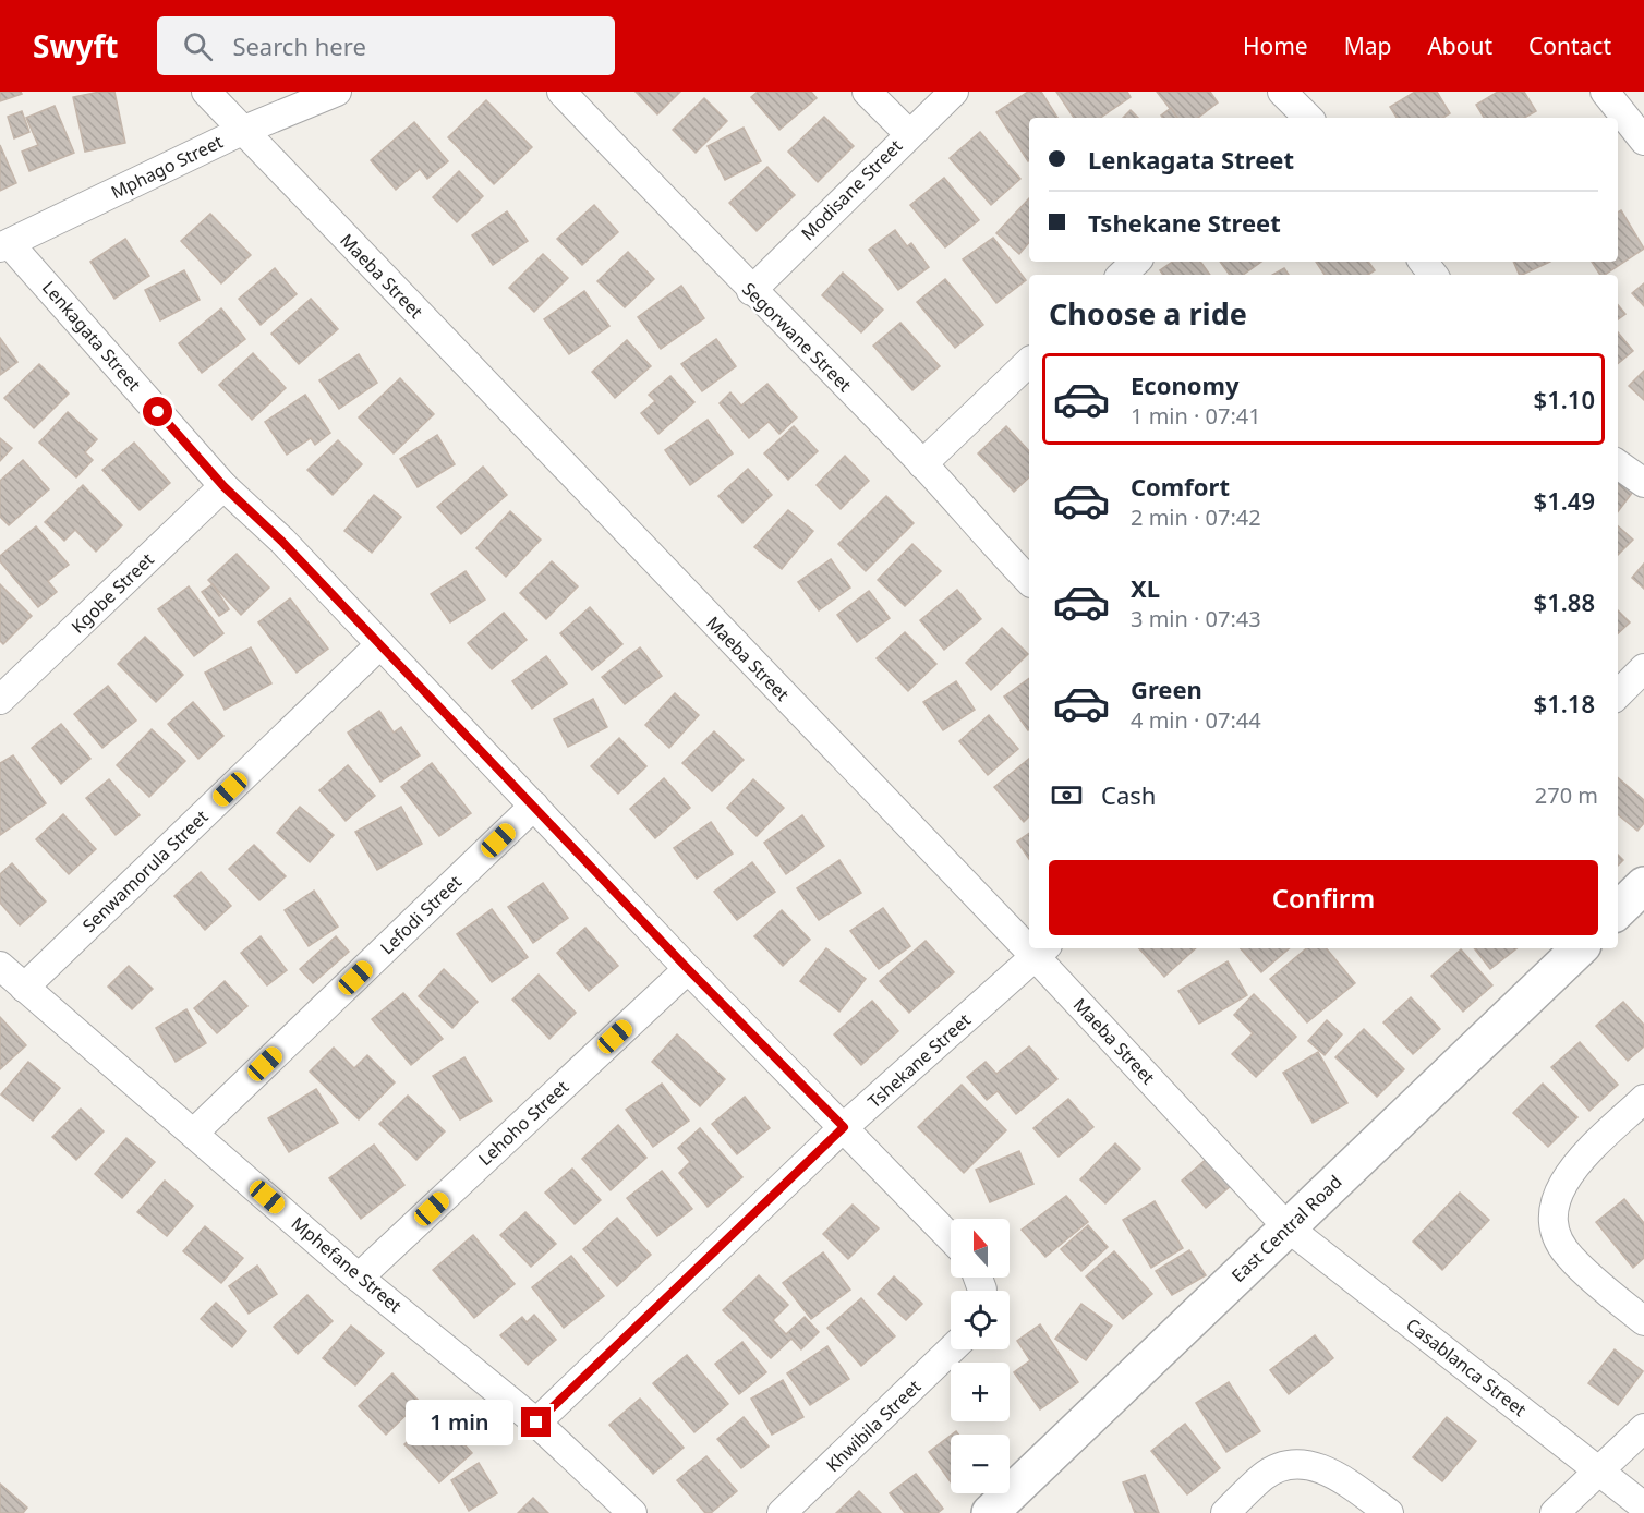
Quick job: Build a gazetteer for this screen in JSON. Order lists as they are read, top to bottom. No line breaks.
{"streets":{"street":["Mphago Street","Modisane Street","Maeba Street","Lenkagata Street","Segorwane Street","Kgobe Street","Senwamorula Street","Lefodi Street","Tshekane Street","Lehoho Street","East Central Road","Mphefane Street","Casablanca Street","Khwibila Street"]},"crossings":[["Mphago Street","Maeba Street"],["Mphago Street","Lenkagata Street"],["Modisane Street","Segorwane Street"],["Maeba Street","Tshekane Street"],["Maeba Street","East Central Road"],["Maeba Street","Casablanca Street"],["Lenkagata Street","Kgobe Street"],["Lenkagata Street","Senwamorula Street"],["Lenkagata Street","Lefodi Street"],["Lenkagata Street","Tshekane Street"],["Lenkagata Street","Lehoho Street"],["Senwamorula Street","Mphefane Street"],["Lefodi Street","Mphefane Street"],["Tshekane Street","Mphefane Street"],["Lehoho Street","Mphefane Street"],["East Central Road","Casablanca Street"]],"north":"top","page":{"header":"Swyft","search":"Search here","nav":["Home","Map","About","Contact"],"banner":["Lenkagata Street","Tshekane Street"],"heading":"Choose a ride","list":[{"name":"Economy","note":"1 min · 07:41","value":"$1.10"},{"name":"Comfort","note":"2 min · 07:42","value":"$1.49"},{"name":"XL","note":"3 min · 07:43","value":"$1.88"},{"name":"Green","note":"4 min · 07:44","value":"$1.18"}],"pay":["Cash","270 m"],"buttons":"Confirm","map_buttons":["+","−"],"bubble":"1 min"}}
